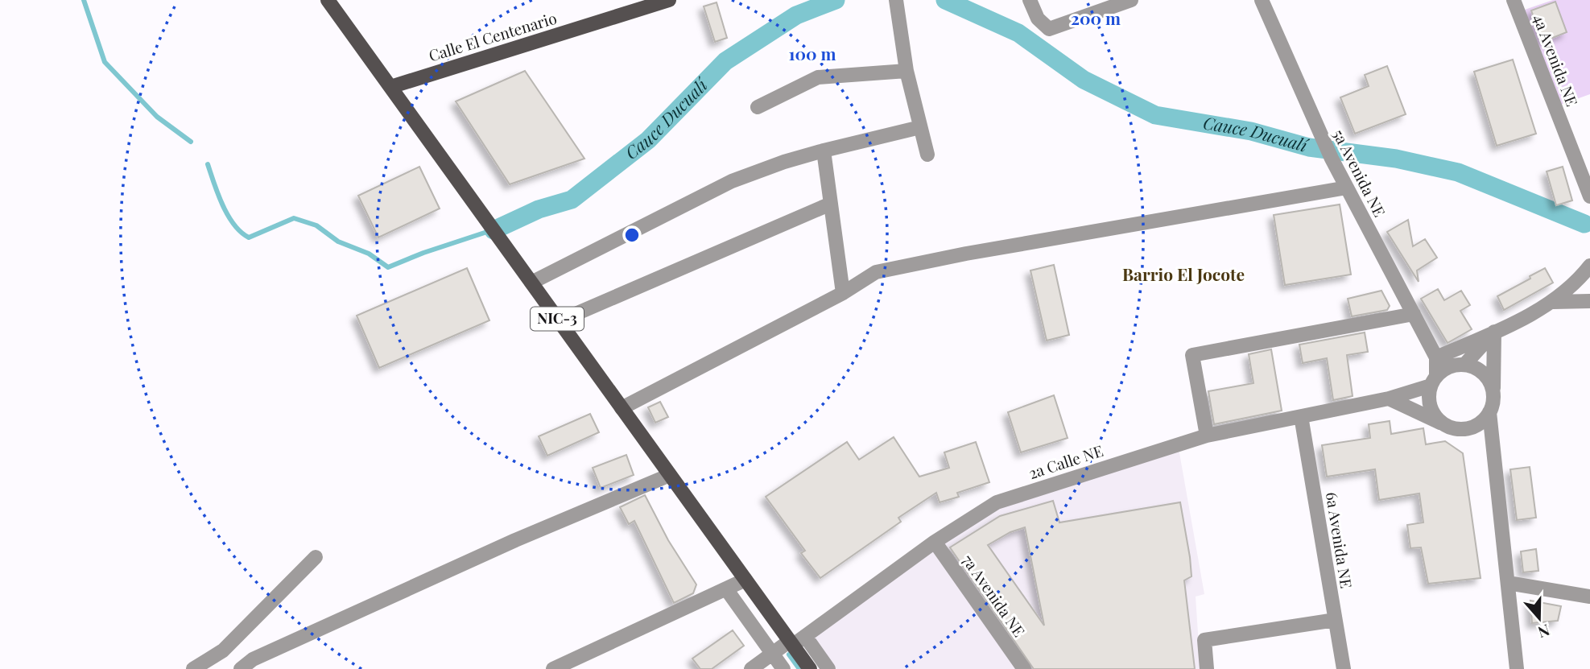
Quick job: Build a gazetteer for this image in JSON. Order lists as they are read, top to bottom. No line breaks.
{"streets":{"main road":["Calle El Centenario","NIC-3"],"street":["4a Avenida NE","5a Avenida NE","2a Calle NE","6a Avenida NE","7a Avenida NE"]},"crossings":[["Calle El Centenario","NIC-3"],["NIC-3","2a Calle NE"],["2a Calle NE","6a Avenida NE"],["2a Calle NE","7a Avenida NE"]],"districts":["Barrio El Jocote"],"water":["Cauce Ducualí"],"north":"bottom","rings":["200 m","100 m"]}
